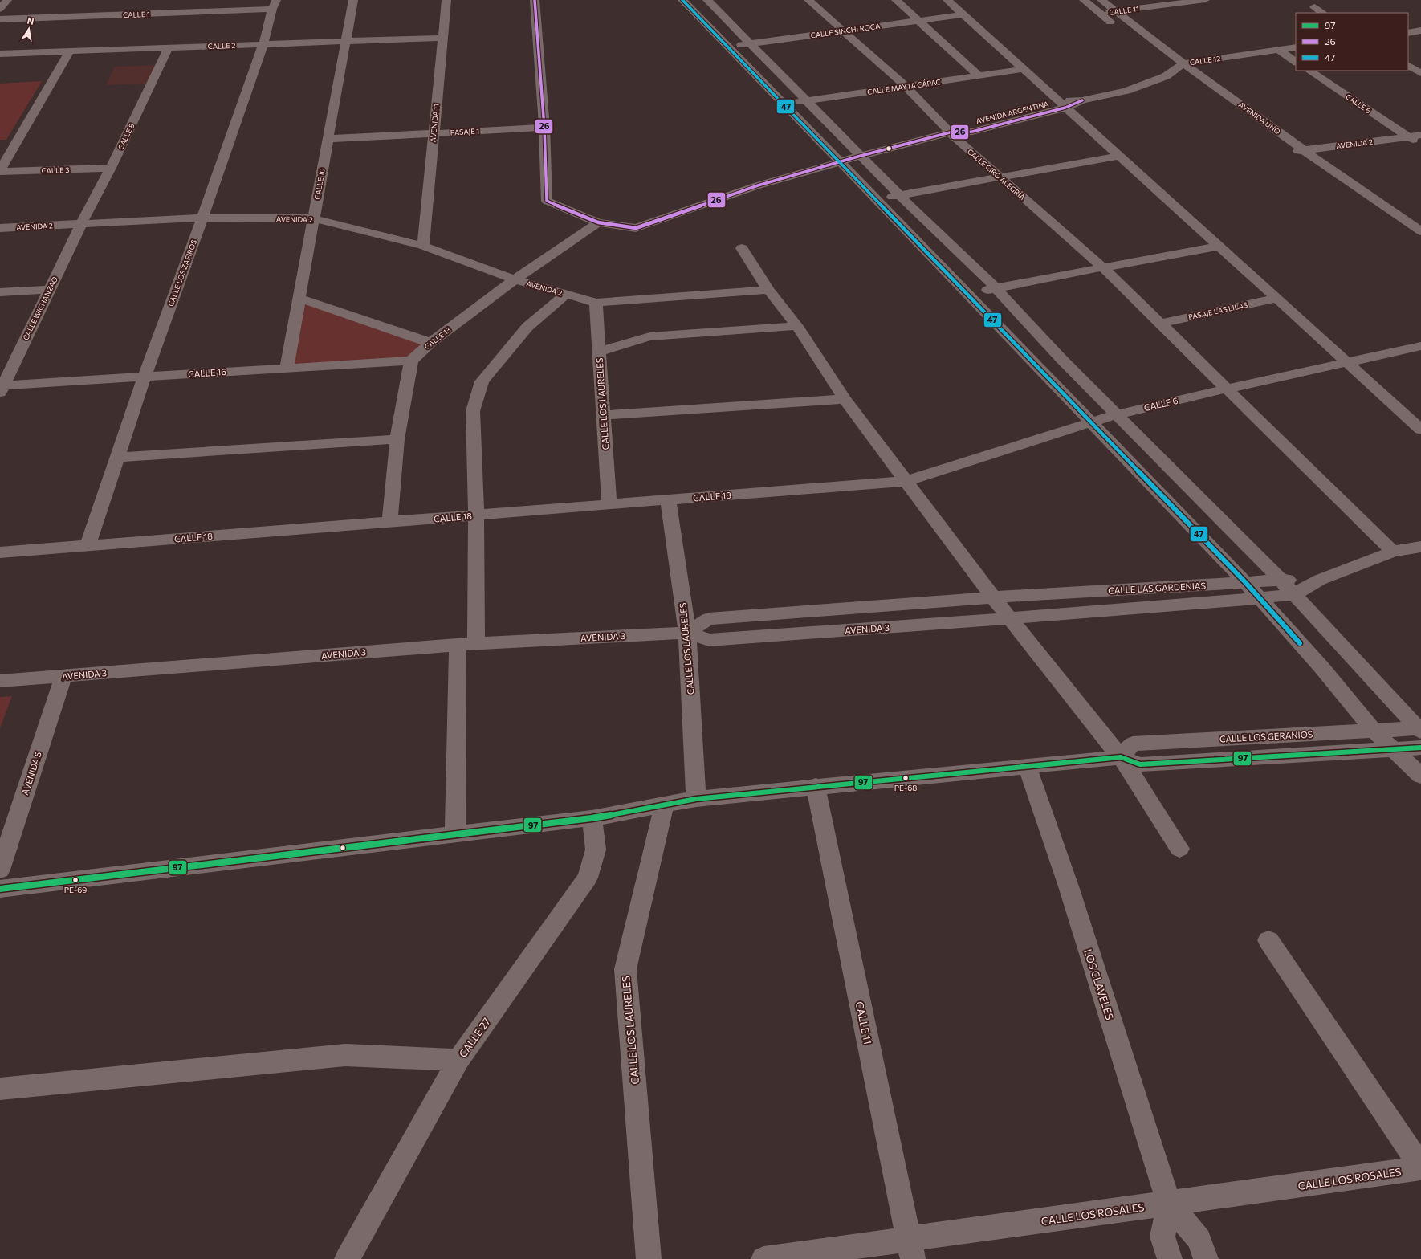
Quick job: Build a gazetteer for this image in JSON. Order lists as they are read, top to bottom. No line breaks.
{"streets":{"street":["CALLE 11","CALLE 1","CALLE SINCHI ROCA","CALLE 2","CALLE 12","CALLE MAYTA CÁPAC","CALLE 6","AVENIDA ARGENTINA","AVENIDA UNO","AVENIDA 11","PASAJE 1","CALLE 8","AVENIDA 2","CALLE 3","CALLE CIRO ALEGRÍA","CALLE 10","CALLE LOS ZAFIROS","CALLE WICHANZAO","PASAJE LAS LILAS","CALLE 13","CALLE 16","CALLE LOS LAURELES","CALLE 18","CALLE LAS GARDENIAS","AVENIDA 3","CALLE LOS GERANIOS","AVENIDA 5","LOS CLAVELES","CALLE 27","CALLE LOS ROSALES"]},"crossings":[["CALLE 11","AVENIDA UNO"],["CALLE 11","CALLE LOS ROSALES"],["CALLE 1","CALLE LOS ZAFIROS"],["CALLE SINCHI ROCA","CALLE CIRO ALEGRÍA"],["CALLE 2","AVENIDA 11"],["CALLE 2","CALLE 8"],["CALLE 2","CALLE 10"],["CALLE 2","CALLE LOS ZAFIROS"],["CALLE 12","AVENIDA ARGENTINA"],["CALLE 12","AVENIDA UNO"],["CALLE MAYTA CÁPAC","CALLE CIRO ALEGRÍA"],["CALLE 6","AVENIDA 2"],["CALLE 6","CALLE CIRO ALEGRÍA"],["CALLE 6","CALLE 18"],["AVENIDA ARGENTINA","PASAJE 1"],["AVENIDA ARGENTINA","CALLE CIRO ALEGRÍA"],["AVENIDA ARGENTINA","CALLE 13"],["AVENIDA UNO","AVENIDA 2"],["AVENIDA 11","PASAJE 1"],["AVENIDA 11","AVENIDA 2"],["PASAJE 1","CALLE 10"],["CALLE 8","AVENIDA 2"],["CALLE 8","CALLE 3"],["CALLE 8","CALLE WICHANZAO"],["AVENIDA 2","CALLE 10"],["AVENIDA 2","CALLE LOS ZAFIROS"],["AVENIDA 2","CALLE WICHANZAO"],["AVENIDA 2","CALLE 13"],["AVENIDA 2","CALLE LOS LAURELES"],["CALLE CIRO ALEGRÍA","PASAJE LAS LILAS"],["CALLE CIRO ALEGRÍA","CALLE LAS GARDENIAS"],["CALLE 10","CALLE 16"],["CALLE LOS ZAFIROS","CALLE 16"],["CALLE LOS ZAFIROS","CALLE 18"],["CALLE WICHANZAO","CALLE 16"],["CALLE 13","CALLE 16"],["CALLE LOS LAURELES","CALLE 18"],["CALLE LOS LAURELES","AVENIDA 3"],["CALLE LAS GARDENIAS","AVENIDA 3"],["AVENIDA 3","AVENIDA 5"],["LOS CLAVELES","CALLE LOS ROSALES"]],"places":["PE-68","PE-69"],"lines":["transit line 26","transit line 47","transit line 97"],"legend":["97","26","47"],"north":"top"}
